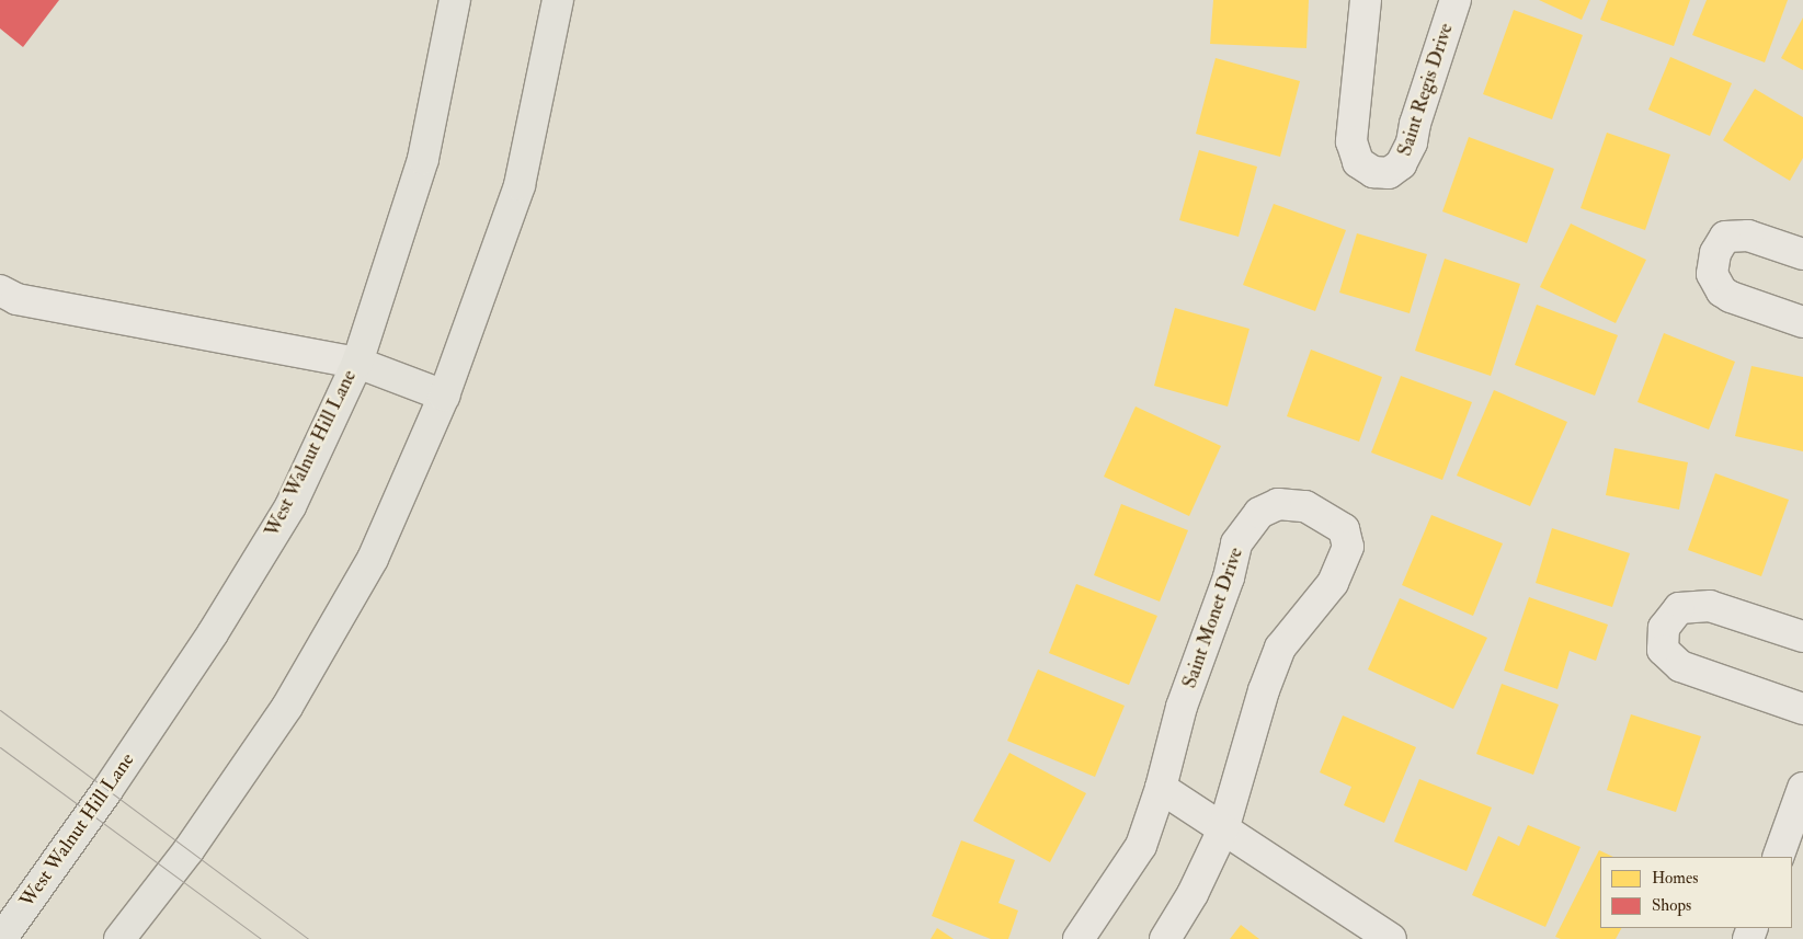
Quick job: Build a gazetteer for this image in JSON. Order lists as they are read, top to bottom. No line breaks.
{"streets":{"main road":["West Walnut Hill Lane"],"street":["Saint Regis Drive","Saint Monet Drive"]},"legend":["Homes","Shops"]}
